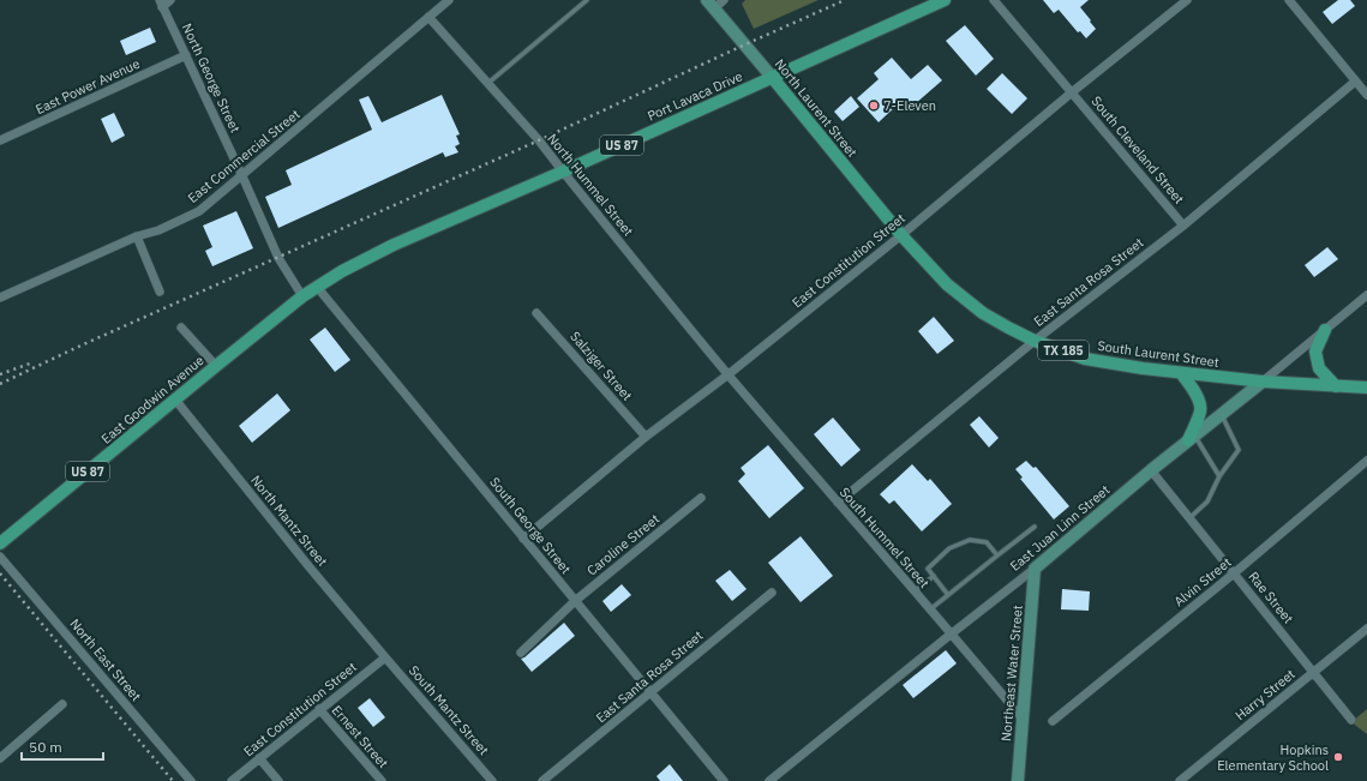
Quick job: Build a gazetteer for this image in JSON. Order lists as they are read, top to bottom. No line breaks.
{"streets":{"main road":["Port Lavaca Drive","North Laurent Street","US 87","TX 185","South Laurent Street","East Goodwin Avenue"],"street":["North George Street","East Power Avenue","South Cleveland Street","East Commercial Street","North Hummel Street","East Constitution Street","East Santa Rosa Street","Salziger Street","North Mantz Street","South George Street","East Juan Linn Street","South Hummel Street","Caroline Street","Alvin Street","Rae Street","North East Street","Northeast Water Street","Harry Street","South Mantz Street","Ernest Street"]},"crossings":[["North George Street","East Power Avenue"],["North George Street","Port Lavaca Drive"],["North George Street","East Commercial Street"],["North George Street","East Goodwin Avenue"],["Port Lavaca Drive","North Laurent Street"],["Port Lavaca Drive","North Hummel Street"],["Port Lavaca Drive","East Goodwin Avenue"],["Port Lavaca Drive","South George Street"],["North Laurent Street","East Constitution Street"],["North Laurent Street","South Laurent Street"],["South Cleveland Street","East Constitution Street"],["South Cleveland Street","East Santa Rosa Street"],["East Commercial Street","North Hummel Street"],["North Hummel Street","East Constitution Street"],["North Hummel Street","South Hummel Street"],["East Constitution Street","South Laurent Street"],["East Constitution Street","Salziger Street"],["East Constitution Street","North Mantz Street"],["East Constitution Street","South George Street"],["East Constitution Street","South Hummel Street"],["East Constitution Street","South Mantz Street"],["East Constitution Street","Ernest Street"],["East Santa Rosa Street","South Laurent Street"],["East Santa Rosa Street","South George Street"],["East Santa Rosa Street","South Hummel Street"],["South Laurent Street","East Juan Linn Street"],["East Goodwin Avenue","North Mantz Street"],["North Mantz Street","South Mantz Street"],["South George Street","Caroline Street"],["East Juan Linn Street","South Hummel Street"],["East Juan Linn Street","Rae Street"],["East Juan Linn Street","Northeast Water Street"],["South Hummel Street","Northeast Water Street"],["Alvin Street","Rae Street"],["Rae Street","Harry Street"]],"places":["7-Eleven","Hopkins Elementary School"],"scale_bar":"50 m"}
